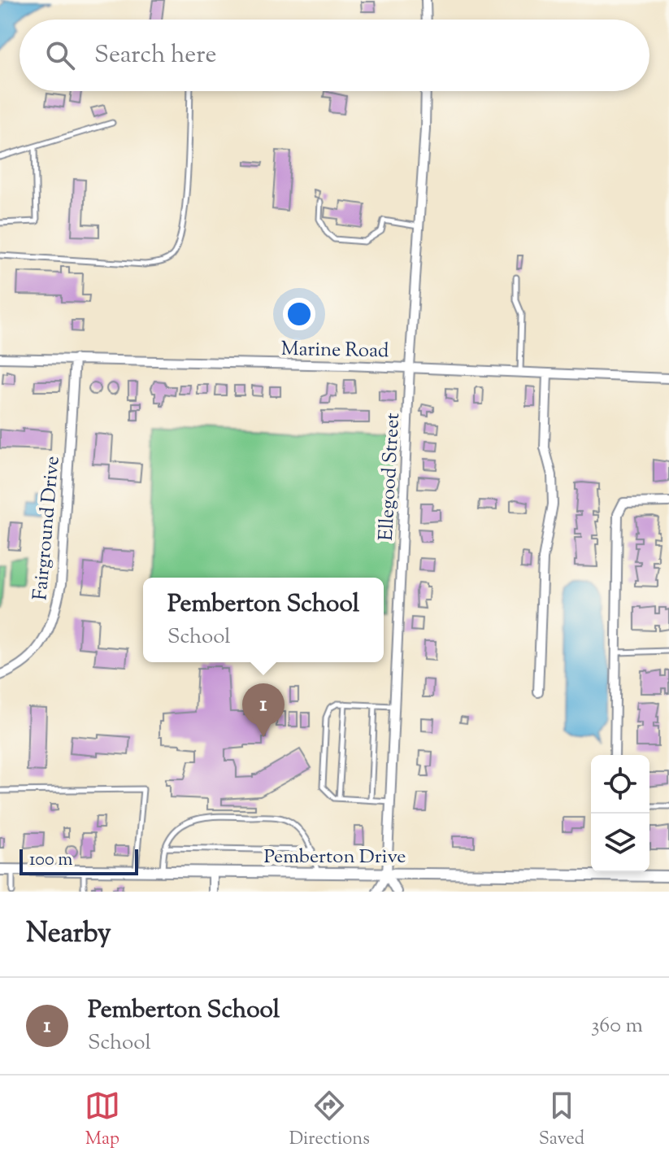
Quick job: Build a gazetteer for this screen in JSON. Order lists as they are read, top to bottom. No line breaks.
{"streets":{"street":["Marine Road","Ellegood Street","Fairground Drive","Pemberton Drive"]},"crossings":[["Marine Road","Ellegood Street"],["Marine Road","Fairground Drive"],["Ellegood Street","Pemberton Drive"]],"scale_bar":"100 m","page":{"search":"Search here","popup":["Pemberton School","School"],"pins":"1","scale":"100 m","heading":"Nearby","list":[{"mark":"1","name":"Pemberton School","note":"School","value":"360 m"}],"nav":["Map","Directions","Saved"]}}
